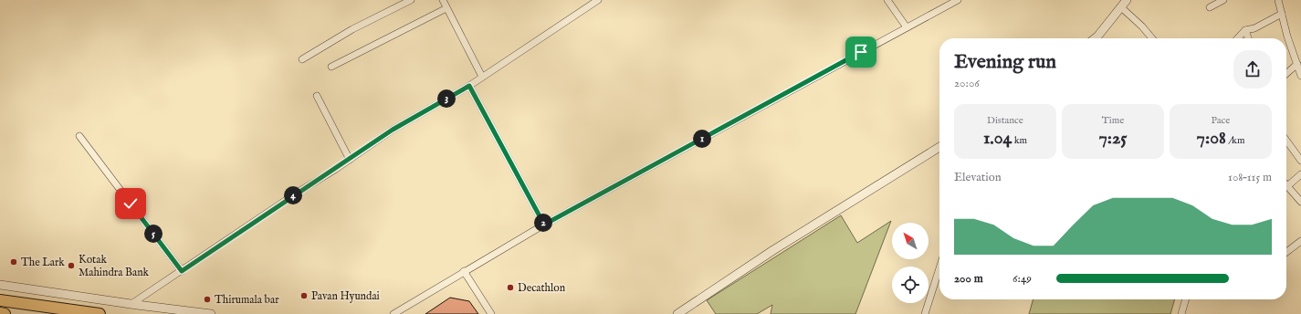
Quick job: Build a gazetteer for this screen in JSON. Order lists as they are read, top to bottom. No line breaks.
{"places":["The Lark","Kotak Mahindra Bank","Decathlon","Pavan Hyundai","Thirumala bar"],"north":"top left","page":{"heading":["Evening run","20:06"],"pins":["3","1","4","2","5"],"stats":[["Distance","1.04 km"],["Time","7:25"],["Pace","7:08 /km"]],"chart":["Elevation","108–115 m"],"list":[{"name":"200 m","note":"6:49"}]}}
